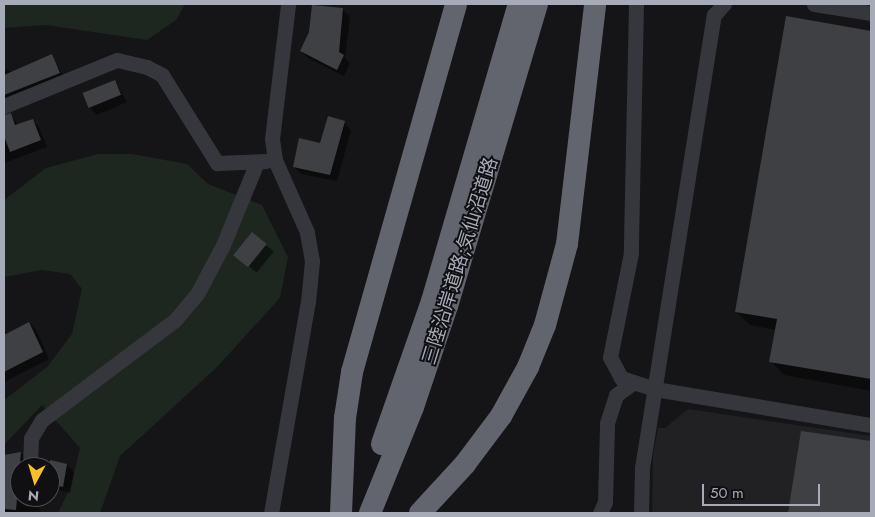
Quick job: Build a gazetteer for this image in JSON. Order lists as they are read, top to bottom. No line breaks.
{"streets":{"highway":["三陸沿岸道路;気仙沼道路"]},"scale_bar":"50 m","north":"bottom"}
